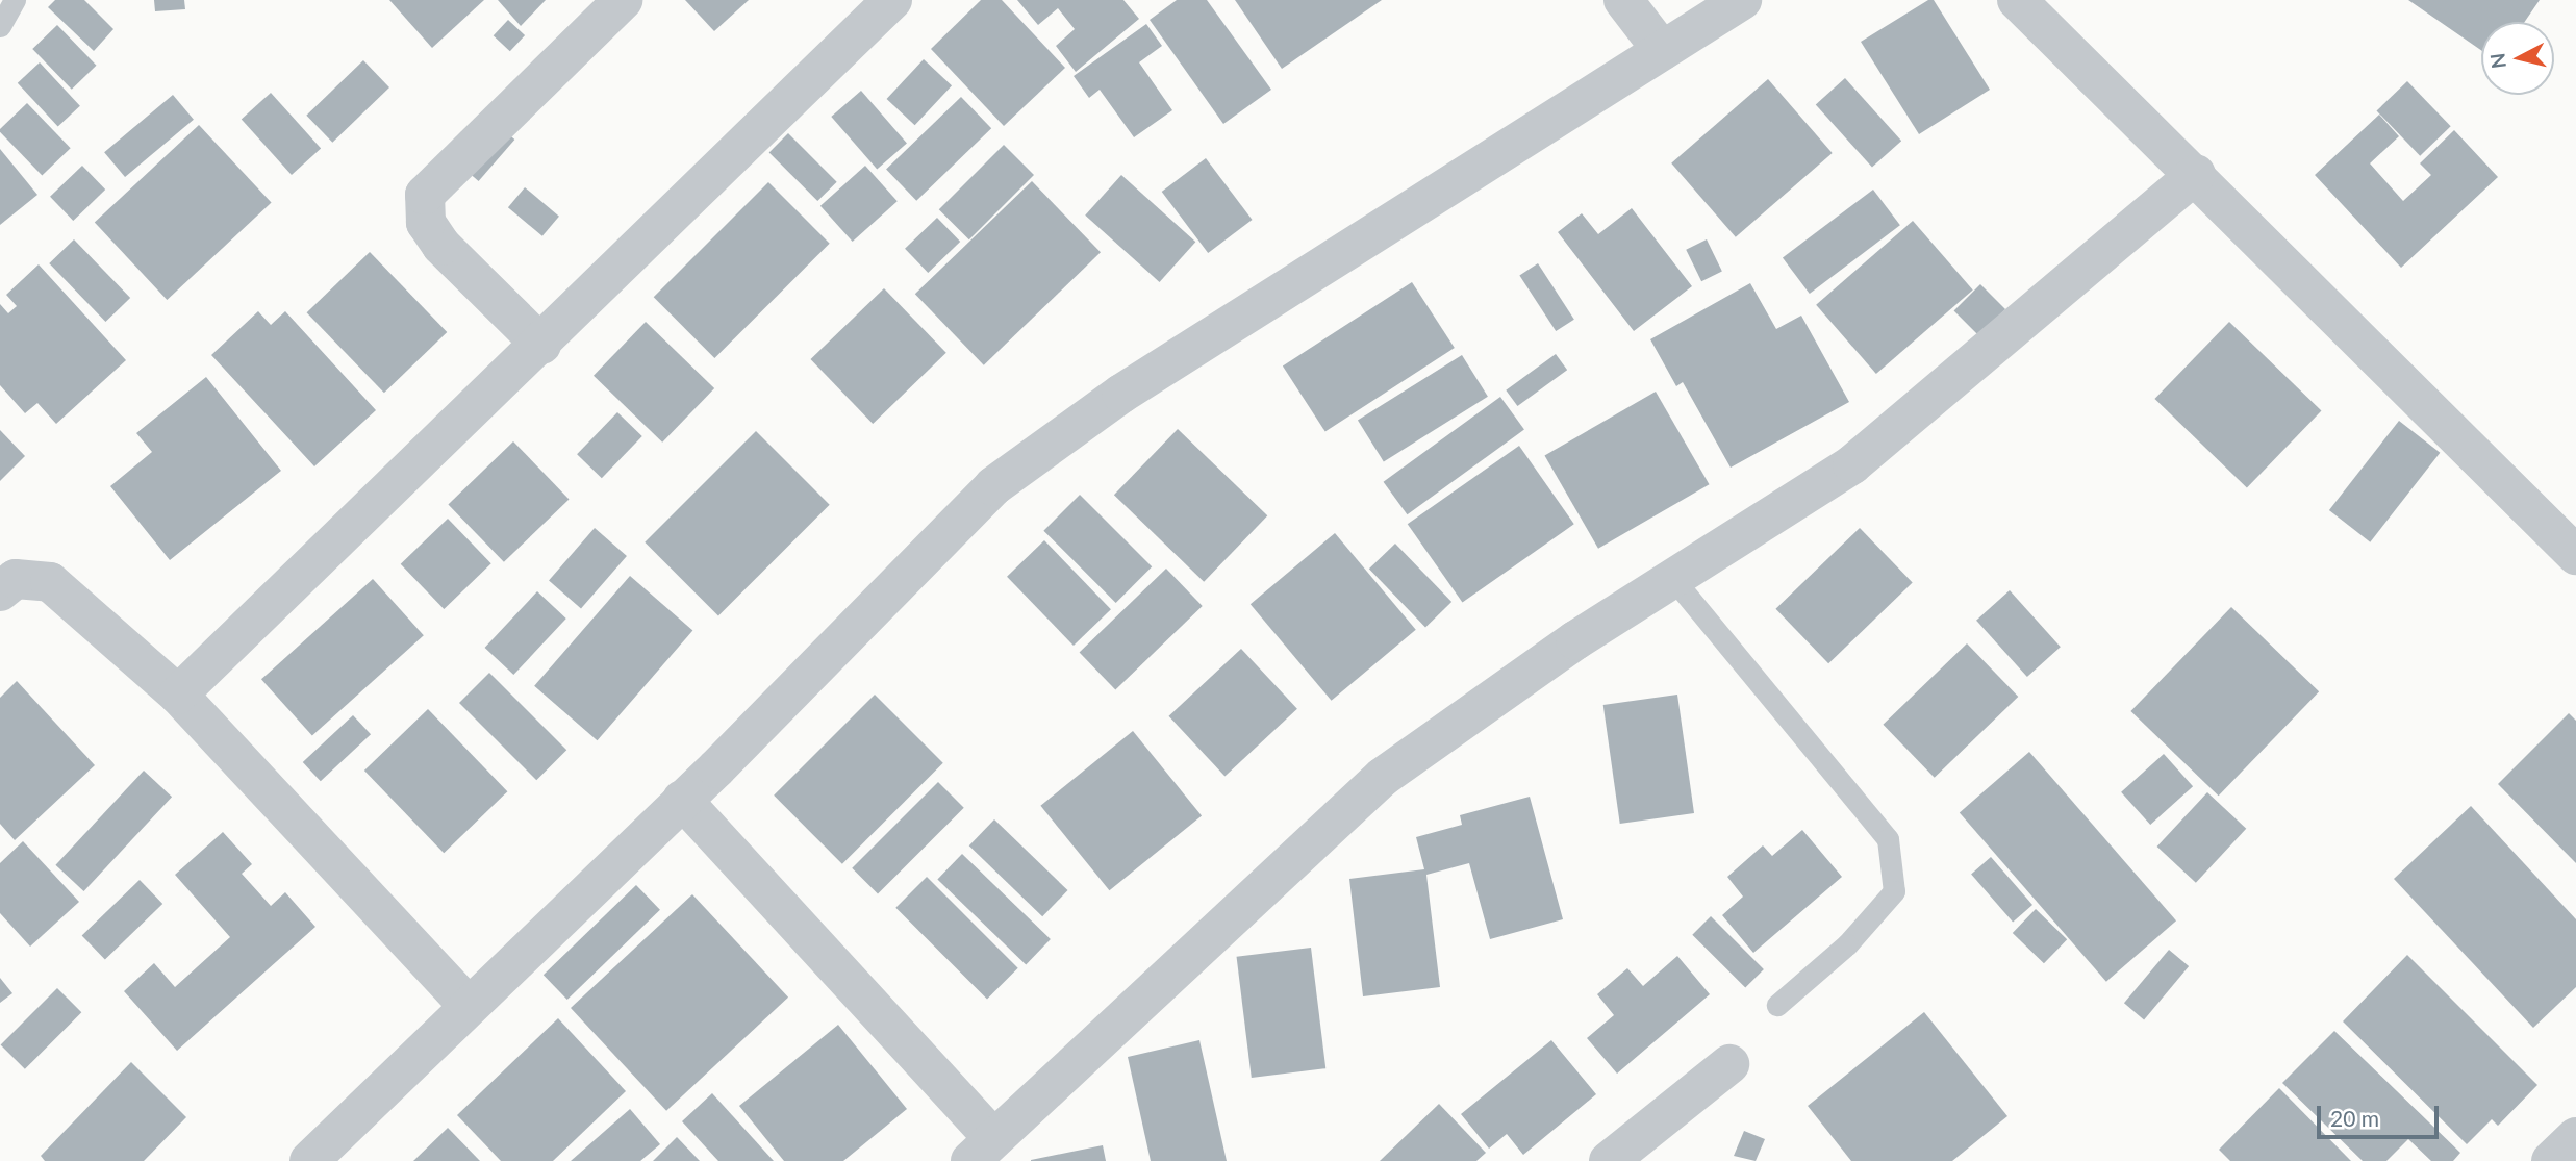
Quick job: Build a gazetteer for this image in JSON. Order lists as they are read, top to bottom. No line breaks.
{"scale_bar":"20 m","north":"left"}
